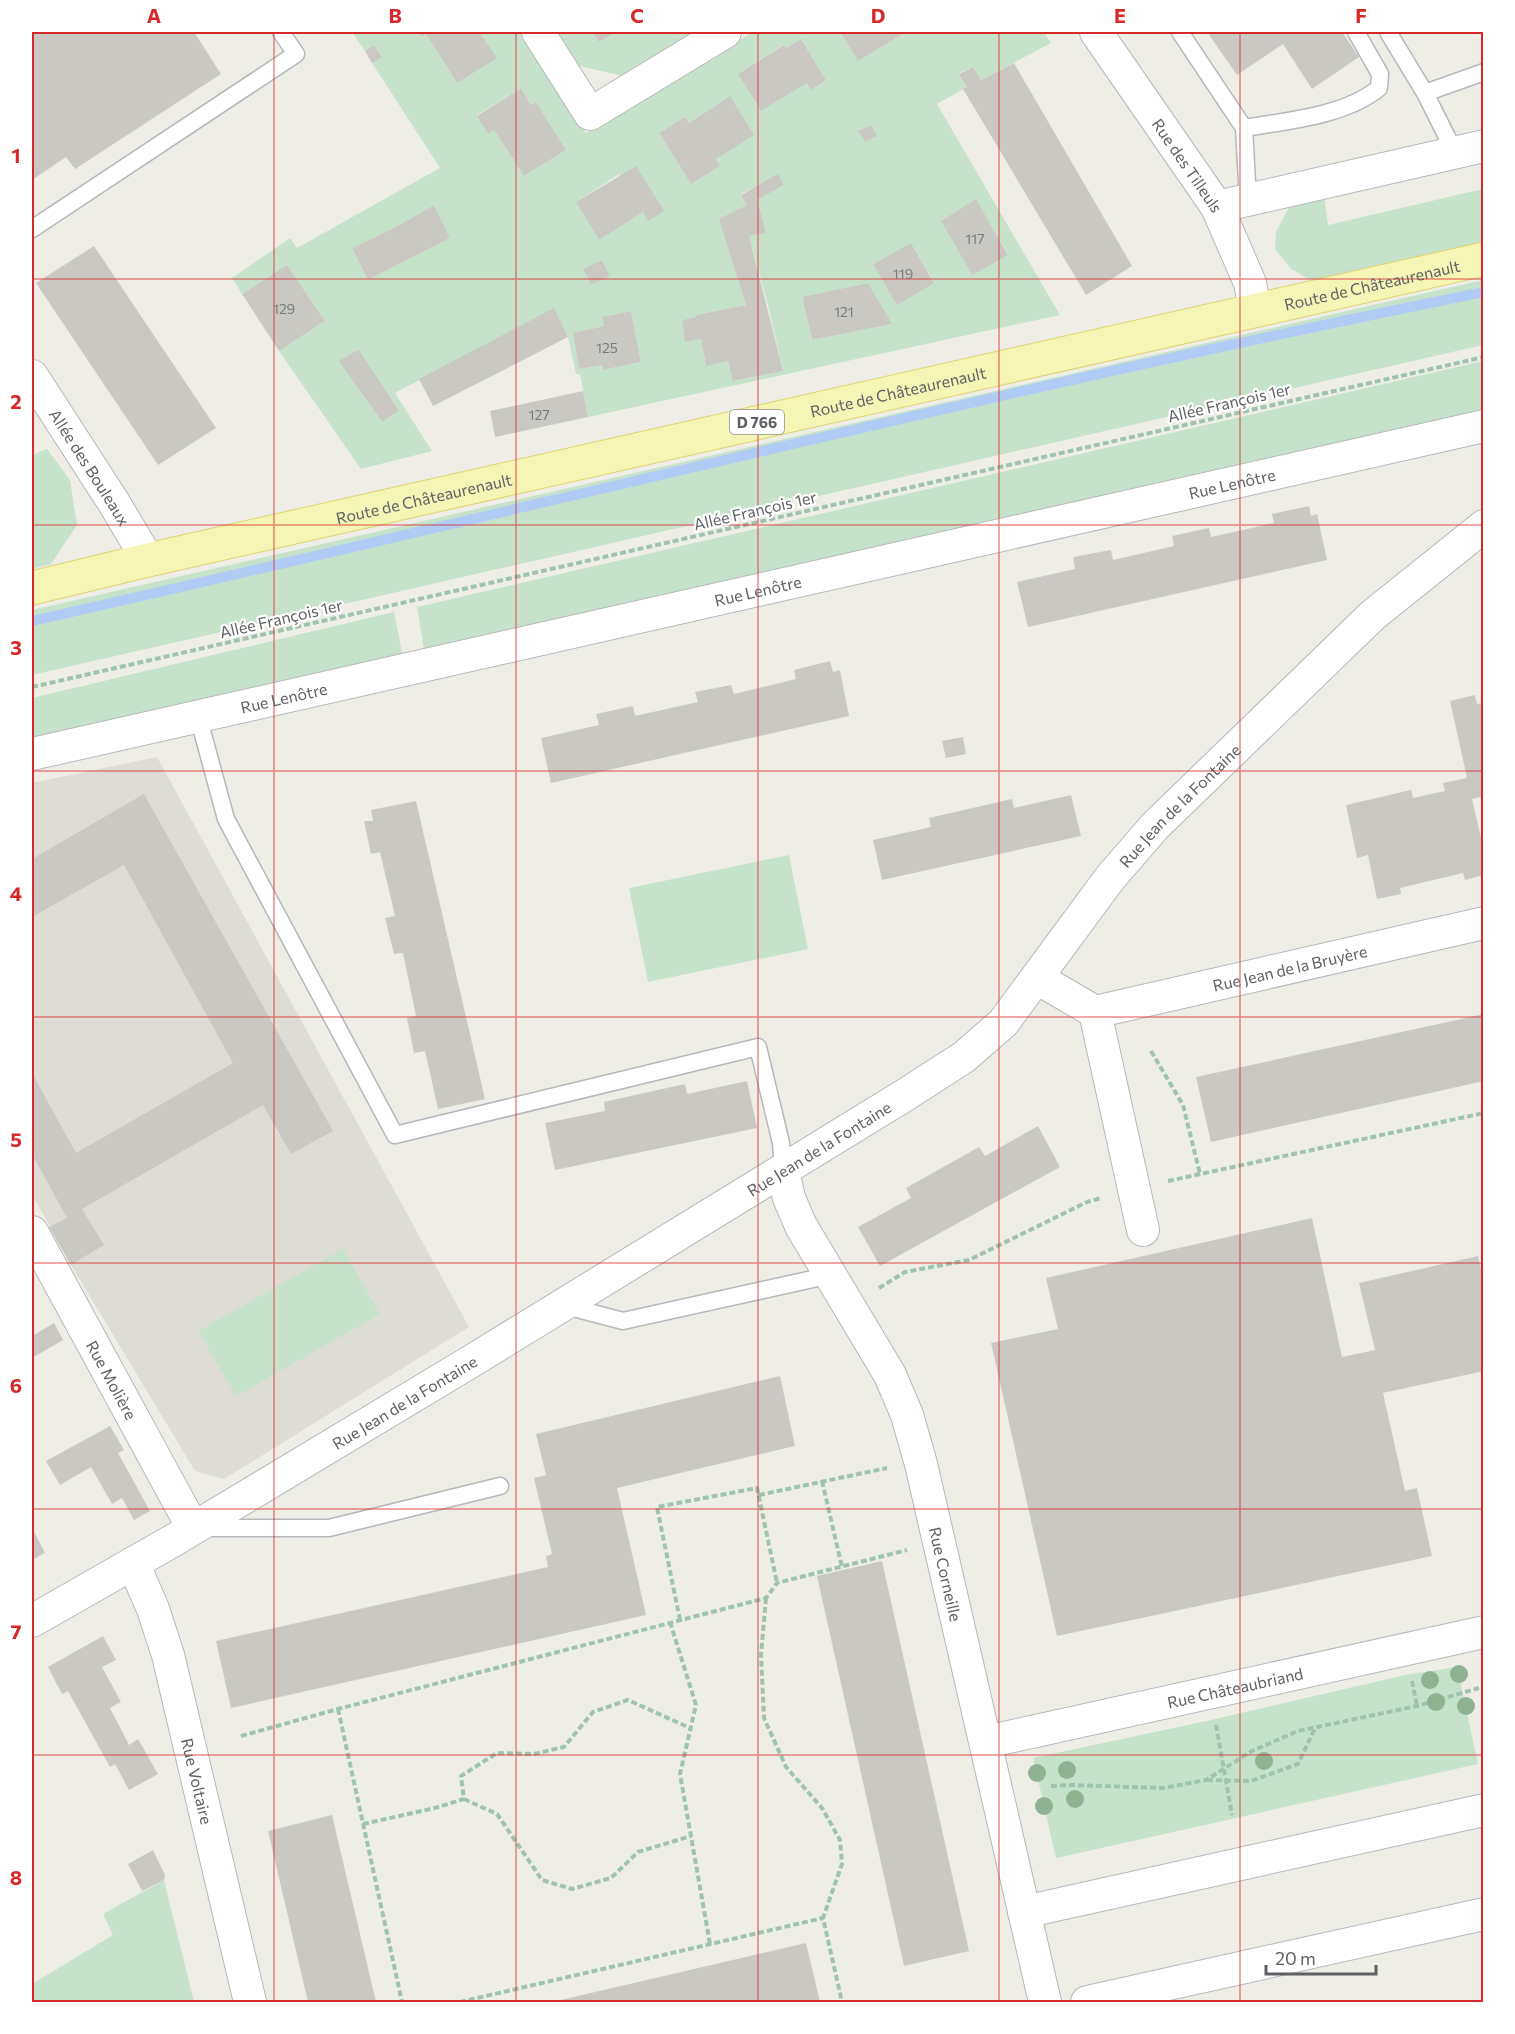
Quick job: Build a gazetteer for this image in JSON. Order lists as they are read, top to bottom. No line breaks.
{"streets":{"main road":["Route de Châteaurenault","D 766"],"street":["Rue des Tilleuls","Allée des Bouleaux","Rue Lenôtre","Rue Jean de la Fontaine","Rue Jean de la Bruyère","Rue Molière","Rue Corneille","Rue Châteaubriand","Rue Voltaire"],"path":["Allée François 1er"]},"crossings":[["Rue des Tilleuls","Route de Châteaurenault"],["Route de Châteaurenault","Allée des Bouleaux"],["Rue Jean de la Fontaine","Rue Molière"],["Rue Jean de la Fontaine","Rue Corneille"],["Rue Jean de la Fontaine","Rue Voltaire"],["Rue Corneille","Rue Châteaubriand"]],"house_numbers":["117","119","129","121","125","127"],"scale_bar":"20 m","grid":{"columns":["A","B","C","D","E","F"],"rows":["1","2","3","4","5","6","7","8"]}}
